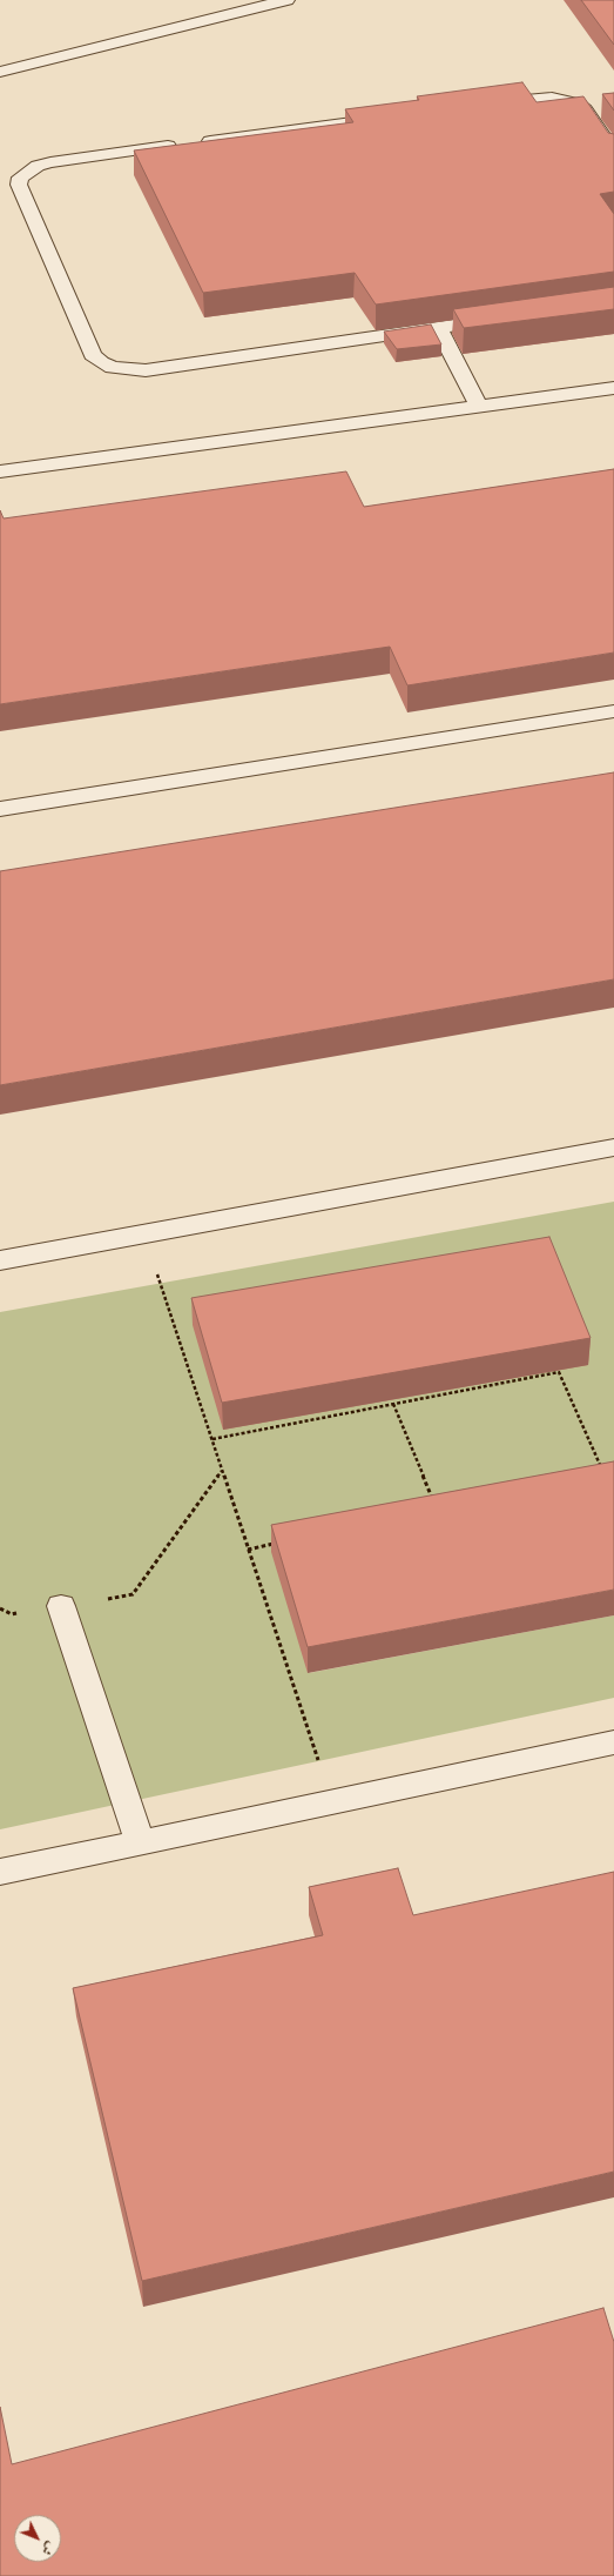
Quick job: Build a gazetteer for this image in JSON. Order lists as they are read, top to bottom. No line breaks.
{"north":"bottom right"}
